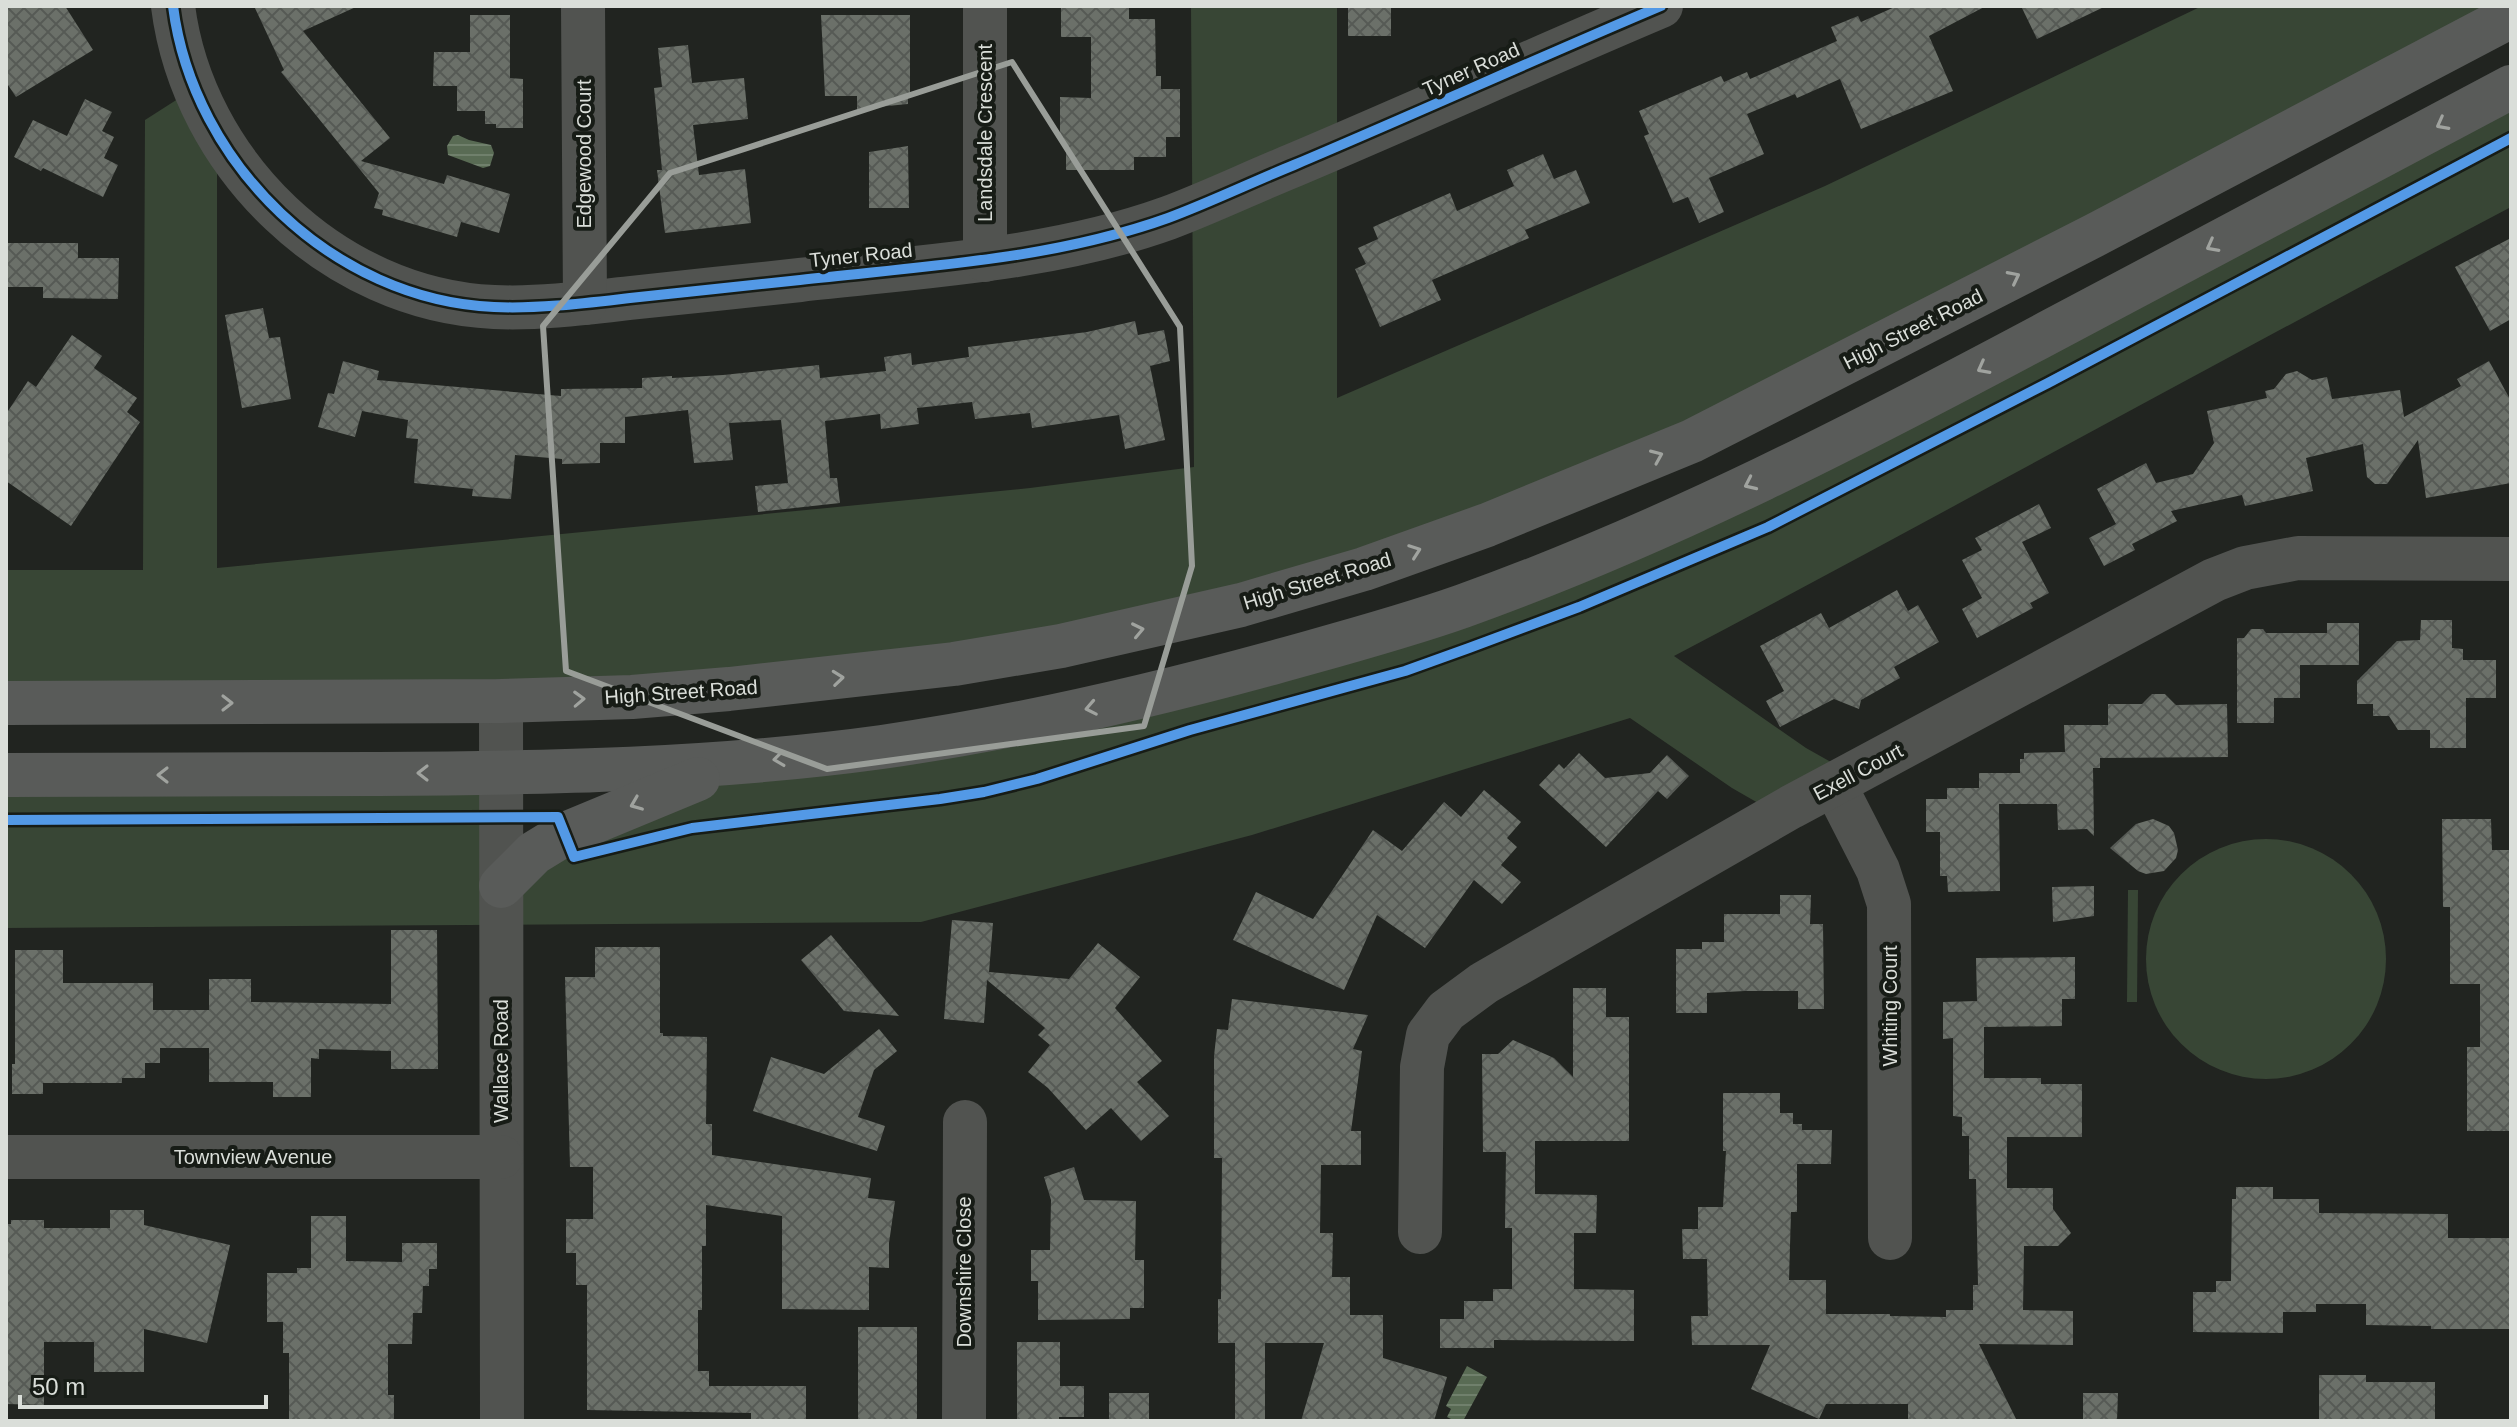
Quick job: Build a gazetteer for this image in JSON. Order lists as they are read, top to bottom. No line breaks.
{"streets":{"main road":["High Street Road"],"street":["Tyner Road","Landsdale Crescent","Edgewood Court","Exell Court","Whiting Court","Wallace Road","Townview Avenue","Downshire Close"]},"crossings":[["Tyner Road","Landsdale Crescent"],["Tyner Road","Edgewood Court"],["High Street Road","Wallace Road"],["Exell Court","Whiting Court"],["Wallace Road","Townview Avenue"]],"scale_bar":"50 m"}
